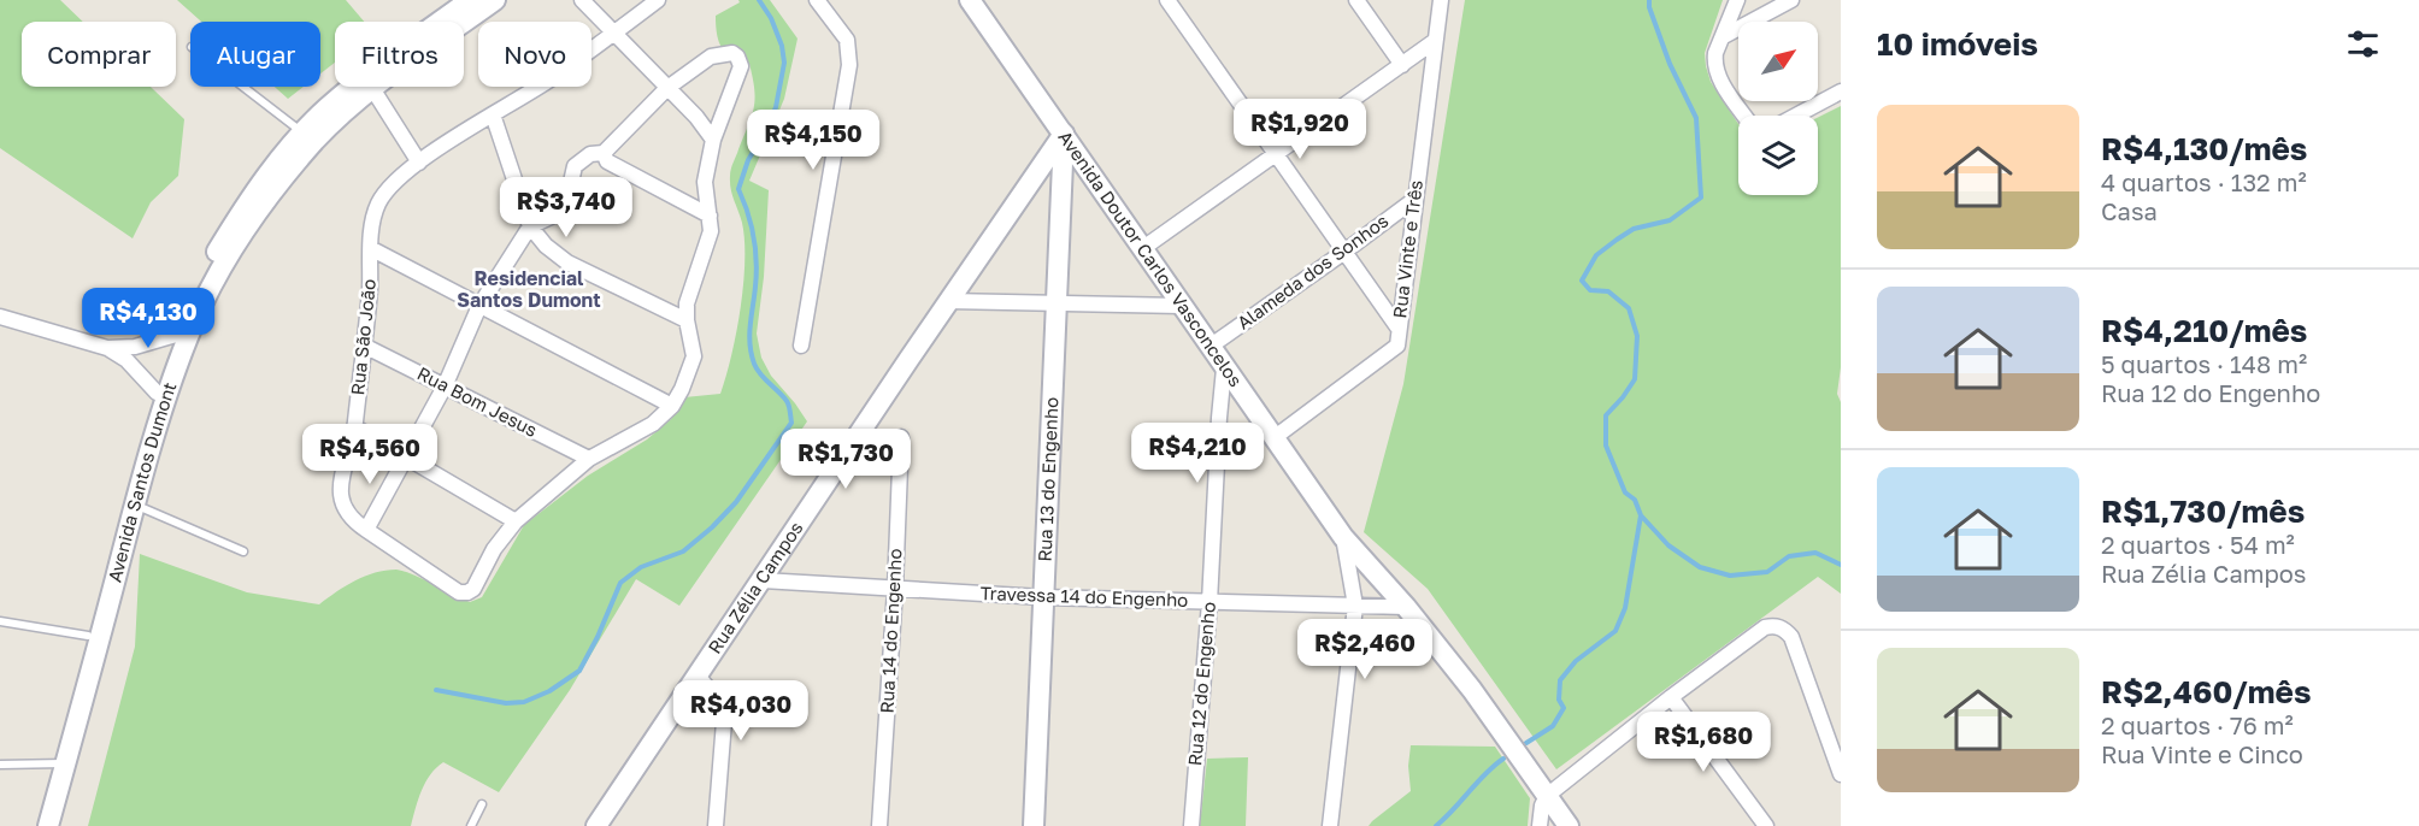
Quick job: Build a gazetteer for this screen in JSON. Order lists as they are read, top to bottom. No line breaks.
{"streets":{"main road":["Avenida Doutor Carlos Vasconcelos","Rua 13 do Engenho","Avenida Santos Dumont","Rua Zélia Campos"],"street":["Rua Vinte e Três","Alameda dos Sonhos","Rua São João","Rua Bom Jesus","Travessa 14 do Engenho","Rua 14 do Engenho","Rua 12 do Engenho"]},"crossings":[["Rua Vinte e Três","Avenida Doutor Carlos Vasconcelos"],["Rua Vinte e Três","Alameda dos Sonhos"],["Avenida Doutor Carlos Vasconcelos","Alameda dos Sonhos"],["Avenida Doutor Carlos Vasconcelos","Rua 13 do Engenho"],["Avenida Doutor Carlos Vasconcelos","Rua Zélia Campos"],["Avenida Doutor Carlos Vasconcelos","Travessa 14 do Engenho"],["Avenida Doutor Carlos Vasconcelos","Rua 12 do Engenho"],["Rua São João","Rua Bom Jesus"],["Rua 13 do Engenho","Rua Zélia Campos"],["Rua 13 do Engenho","Travessa 14 do Engenho"],["Rua Zélia Campos","Travessa 14 do Engenho"],["Travessa 14 do Engenho","Rua 14 do Engenho"],["Travessa 14 do Engenho","Rua 12 do Engenho"]],"districts":["Residencial Santos Dumont"],"north":"top right","page":{"heading":"10 imóveis","chip":["Comprar","Alugar","Filtros","Novo"],"list":[{"name":"R$4,130/mês","note":"4 quartos · 132 m² · Casa"},{"name":"R$4,210/mês","note":"5 quartos · 148 m² · Rua 12 do Engenho"},{"name":"R$1,730/mês","note":"2 quartos · 54 m² · Rua Zélia Campos"},{"name":"R$2,460/mês","note":"2 quartos · 76 m² · Rua Vinte e Cinco"}],"price":["R$1,920","R$4,150","R$3,740","R$4,130","R$4,210","R$4,560","R$1,730","R$2,460","R$4,030","R$1,680"]}}
